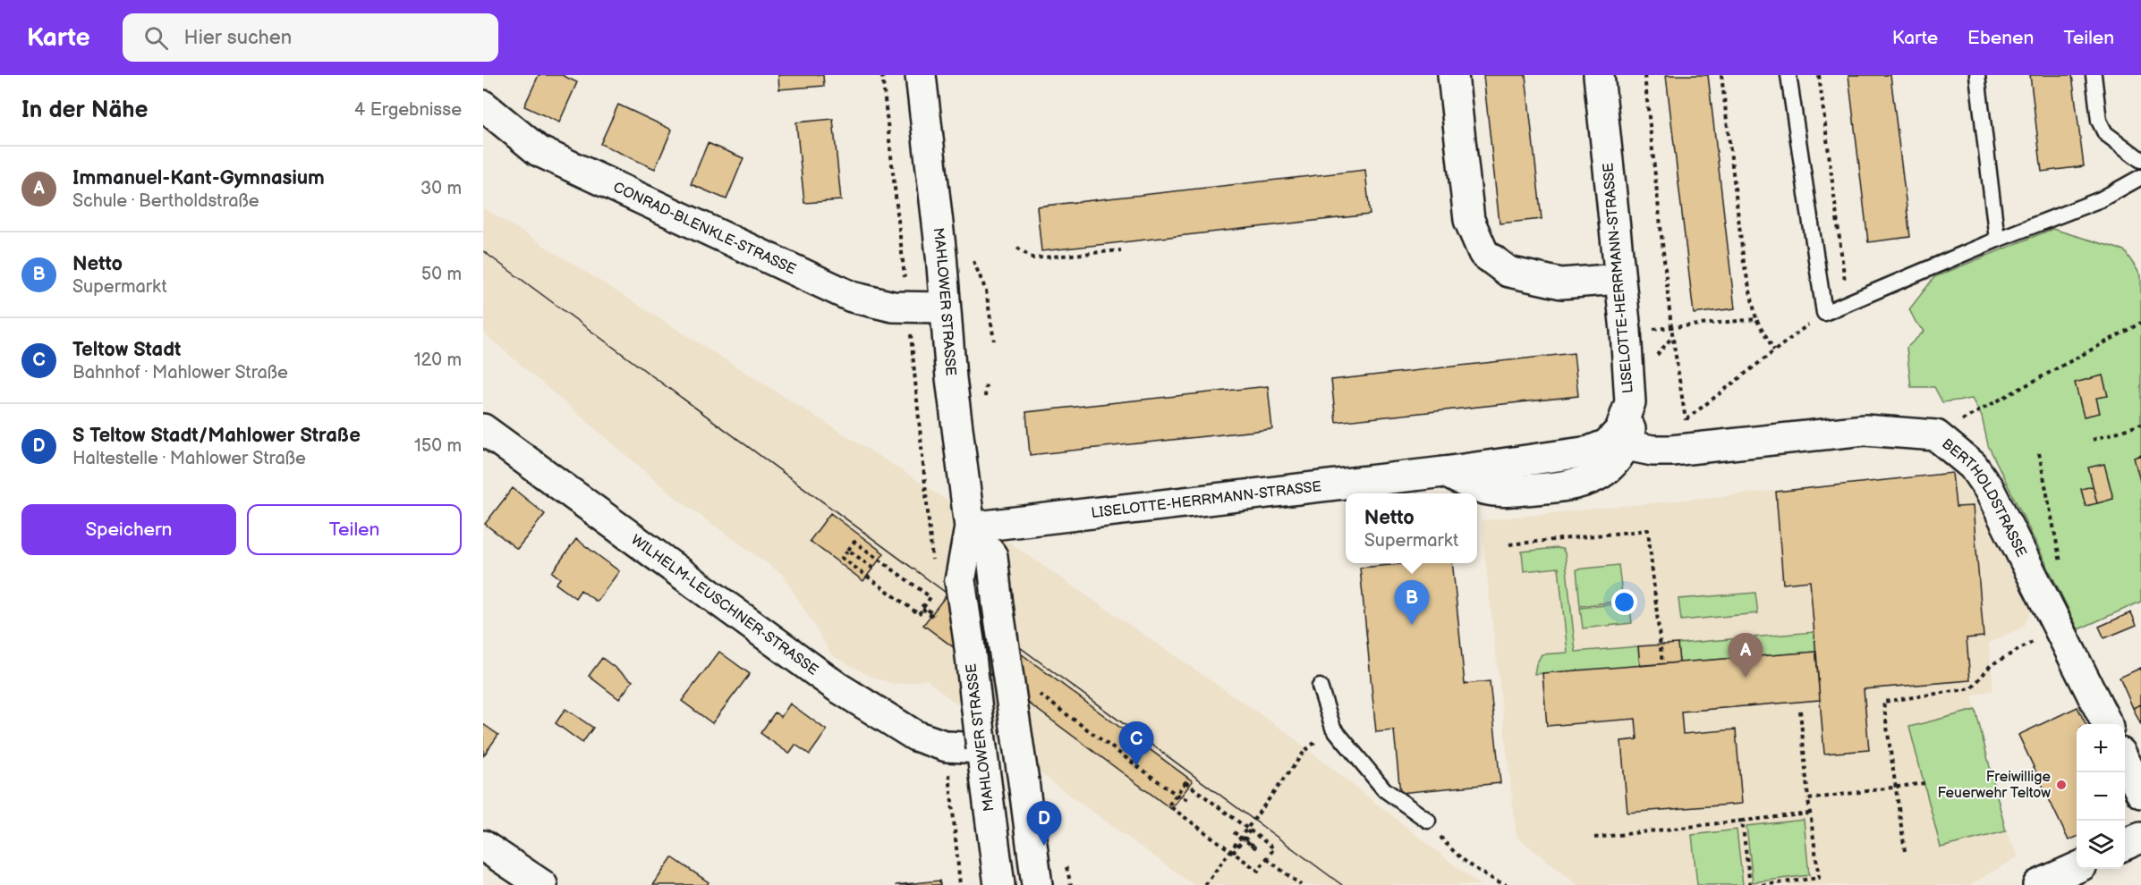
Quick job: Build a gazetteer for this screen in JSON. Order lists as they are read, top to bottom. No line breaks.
{"streets":{"street":["CONRAD-BLENKLE-STRASSE","LISELOTTE-HERRMANN-STRASSE","MAHLOWER STRASSE","BERTHOLDSTRASSE","WILHELM-LEUSCHNER-STRASSE"]},"crossings":[["CONRAD-BLENKLE-STRASSE","MAHLOWER STRASSE"],["LISELOTTE-HERRMANN-STRASSE","MAHLOWER STRASSE"],["MAHLOWER STRASSE","WILHELM-LEUSCHNER-STRASSE"]],"places":["Freiwillige Feuerwehr Teltow"],"page":{"header":"Karte","search":"Hier suchen","nav":["Karte","Ebenen","Teilen"],"heading":["In der Nähe","4 Ergebnisse"],"list":[{"mark":"A","name":"Immanuel-Kant-Gymnasium","note":"Schule · Bertholdstraße","value":"30 m"},{"mark":"B","name":"Netto","note":"Supermarkt","value":"50 m"},{"mark":"C","name":"Teltow Stadt","note":"Bahnhof · Mahlower Straße","value":"120 m"},{"mark":"D","name":"S Teltow Stadt/Mahlower Straße","note":"Haltestelle · Mahlower Straße","value":"150 m"}],"buttons":["Speichern","Teilen"],"popup":["Netto","Supermarkt"],"pins":["B","A","C","D"],"map_buttons":["+","−"]}}
